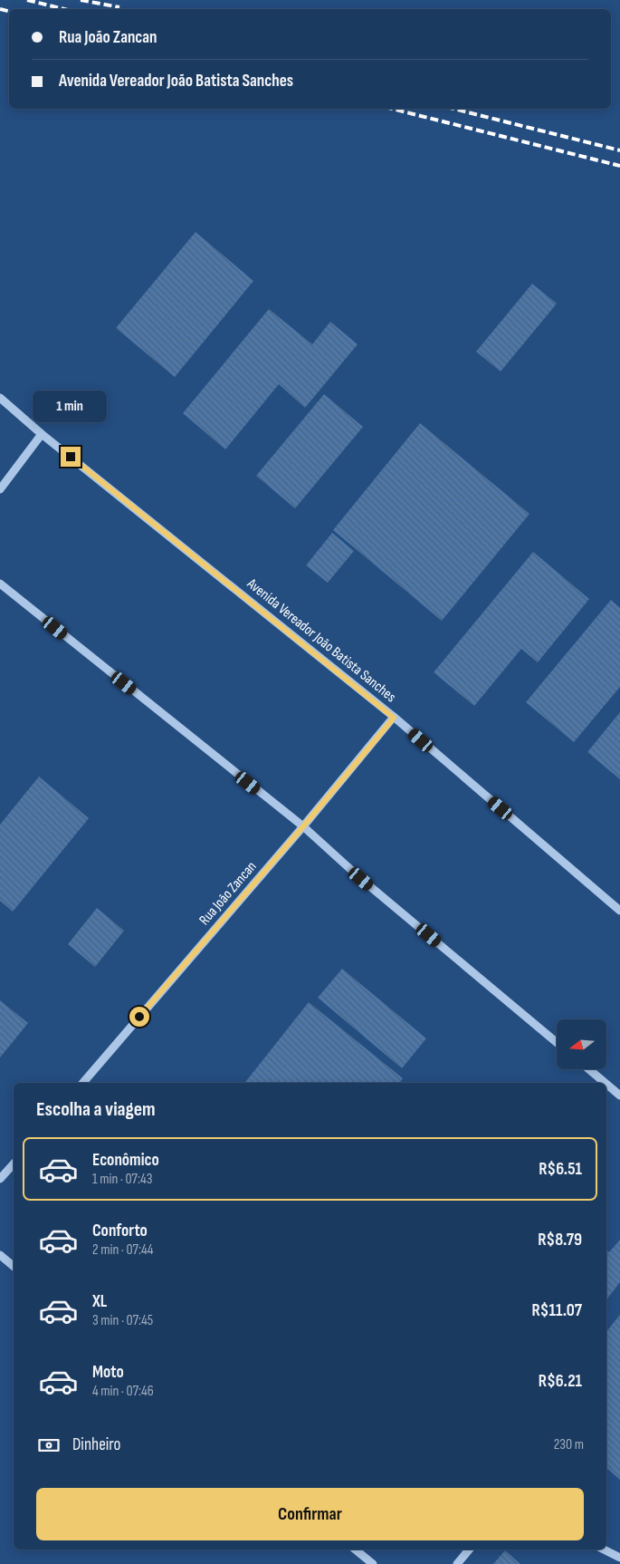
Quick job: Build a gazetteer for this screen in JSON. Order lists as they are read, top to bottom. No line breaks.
{"streets":{"street":["Avenida Vereador João Batista Sanches","Rua João Zancan"]},"crossings":[["Avenida Vereador João Batista Sanches","Rua João Zancan"]],"north":"left","page":{"banner":["Rua João Zancan","Avenida Vereador João Batista Sanches"],"bubble":"1 min","heading":"Escolha a viagem","list":[{"name":"Econômico","note":"1 min · 07:43","value":"R$6.51"},{"name":"Conforto","note":"2 min · 07:44","value":"R$8.79"},{"name":"XL","note":"3 min · 07:45","value":"R$11.07"},{"name":"Moto","note":"4 min · 07:46","value":"R$6.21"}],"pay":["Dinheiro","230 m"],"buttons":"Confirmar"}}
